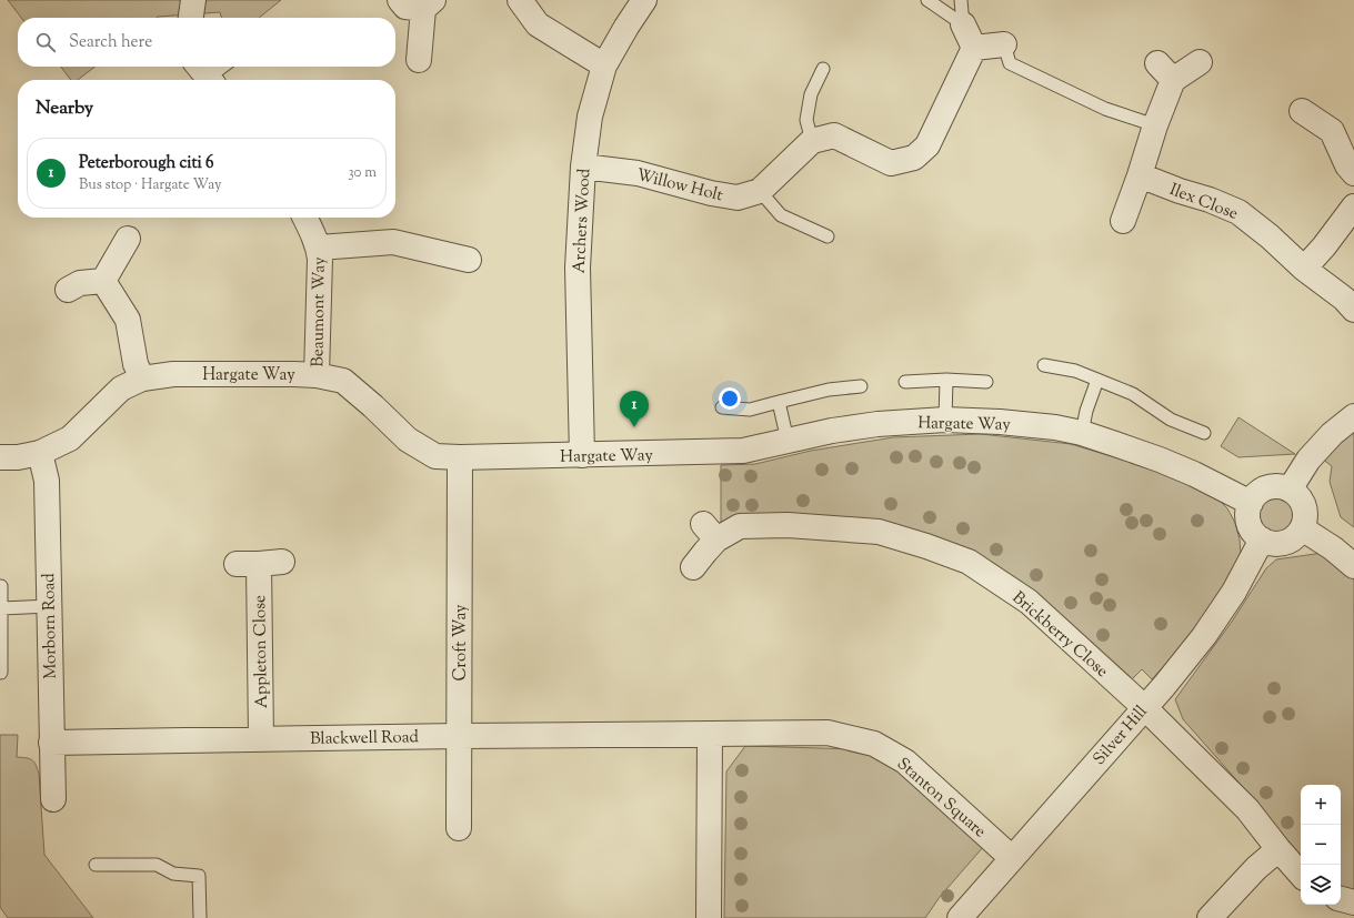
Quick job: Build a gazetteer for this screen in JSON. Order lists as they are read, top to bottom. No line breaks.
{"streets":{"street":["Willow Holt","Ilex Close","Archers Wood","Beaumont Way","Hargate Way","Morborn Road","Brickberry Close","Croft Way","Appleton Close","Silver Hill","Blackwell Road","Stanton Square"]},"crossings":[["Willow Holt","Archers Wood"],["Archers Wood","Hargate Way"],["Beaumont Way","Hargate Way"],["Hargate Way","Morborn Road"],["Hargate Way","Croft Way"],["Hargate Way","Silver Hill"],["Morborn Road","Blackwell Road"],["Brickberry Close","Silver Hill"],["Croft Way","Blackwell Road"],["Appleton Close","Blackwell Road"],["Silver Hill","Stanton Square"],["Blackwell Road","Stanton Square"]],"page":{"search":"Search here","heading":"Nearby","list":[{"mark":"1","name":"Peterborough citi 6","note":"Bus stop · Hargate Way","value":"30 m"}],"pins":"1","map_buttons":["+","−"]}}
